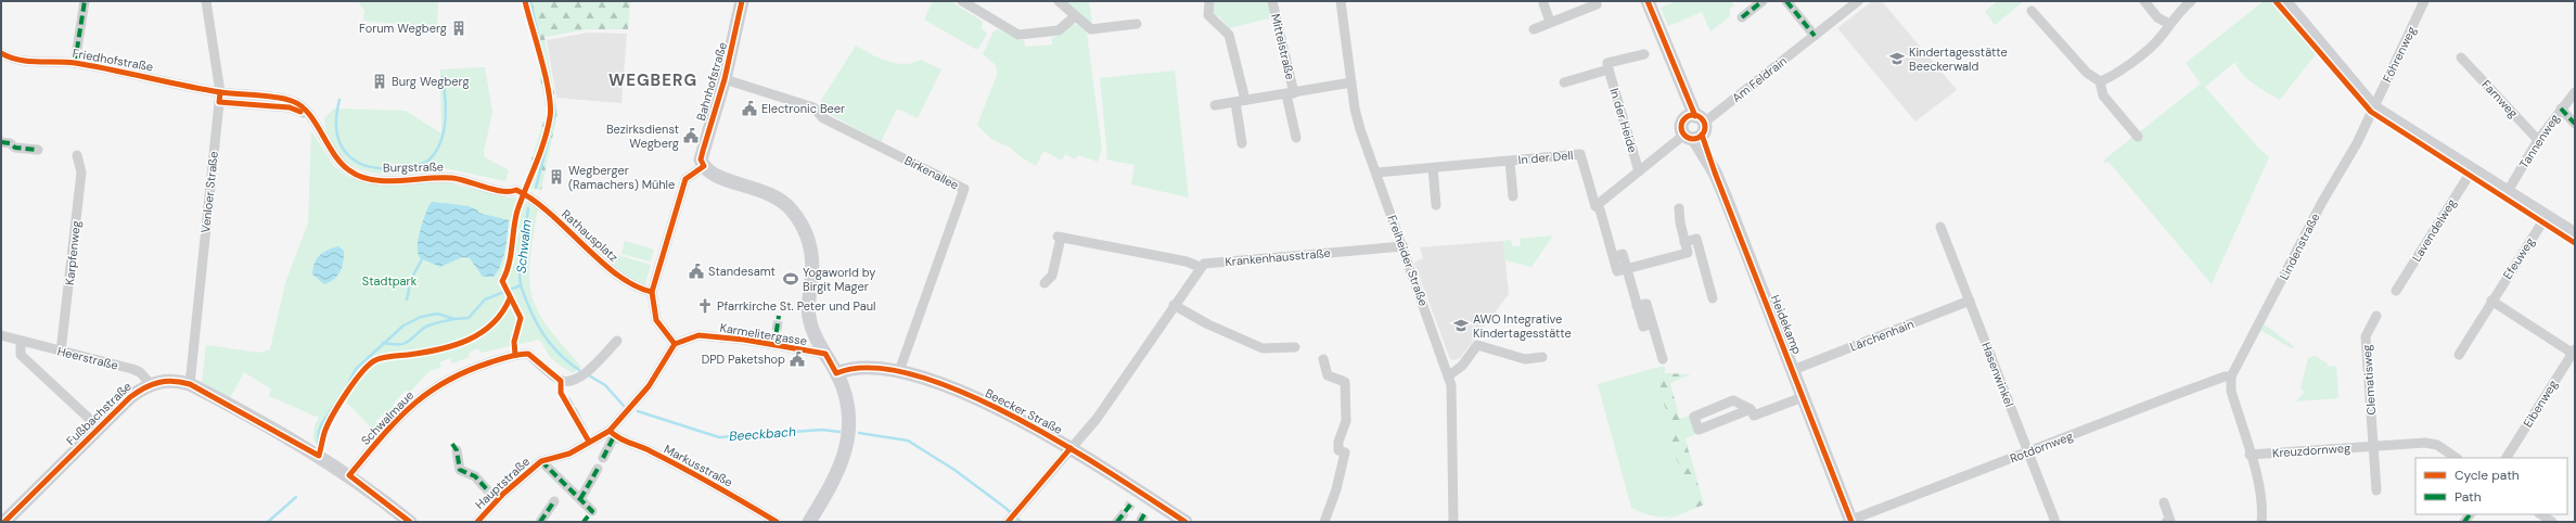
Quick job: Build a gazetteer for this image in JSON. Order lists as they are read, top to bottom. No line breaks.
{"streets":{"street":["Mittelstraße","Föhrenweg","Friedhofstraße","Am Feldrain","Bahnhofstraße","Farnweg","In der Heide","Tannenweg","In der Dell","Burgstraße","Birkenallee","Venloer Straße","Lavendelweg","Rathausplatz","Lindenstraße","Karpfenweg","Krankenhausstraße","Efeuweg","Freiheider Straße","Heidekamp","Karmelitergasse","Lärchenhain","Heerstraße","Hasenwinkel","Clematisweg","Eibenweg","Beecker Straße","Fußbachstraße","Schwalmaue","Rotdornweg","Kreuzdornweg","Markusstraße","Hauptstraße"]},"crossings":[["Föhrenweg","Lindenstraße"],["Friedhofstraße","Burgstraße"],["Friedhofstraße","Venloer Straße"],["Am Feldrain","In der Heide"],["Am Feldrain","Heidekamp"],["Bahnhofstraße","Birkenallee"],["Farnweg","Tannenweg"],["In der Heide","In der Dell"],["In der Heide","Heidekamp"],["In der Dell","Freiheider Straße"],["Burgstraße","Venloer Straße"],["Burgstraße","Rathausplatz"],["Birkenallee","Beecker Straße"],["Venloer Straße","Fußbachstraße"],["Lindenstraße","Rotdornweg"],["Karpfenweg","Heerstraße"],["Krankenhausstraße","Freiheider Straße"],["Heidekamp","Lärchenhain"],["Heidekamp","Rotdornweg"],["Karmelitergasse","Hauptstraße"],["Lärchenhain","Hasenwinkel"],["Heerstraße","Fußbachstraße"],["Hasenwinkel","Rotdornweg"],["Clematisweg","Kreuzdornweg"],["Fußbachstraße","Schwalmaue"],["Markusstraße","Hauptstraße"]],"districts":["WEGBERG"],"water":["Schwalm","Beeckbach"],"parks":["Stadtpark"],"places":{"building":["Forum Wegberg","Burg Wegberg","Wegberger (Ramachers) Mühle"],"school or university":["Kindertagesstätte Beeckerwald","AWO Integrative Kindertagesstätte"],"public building":["Electronic Beer","Bezirksdienst Wegberg","Standesamt","DPD Paketshop"],"sports":["Yogaworld by Birgit Mager"],"church":["Pfarrkirche St. Peter und Paul"]},"legend":["Cycle path","Path"]}
